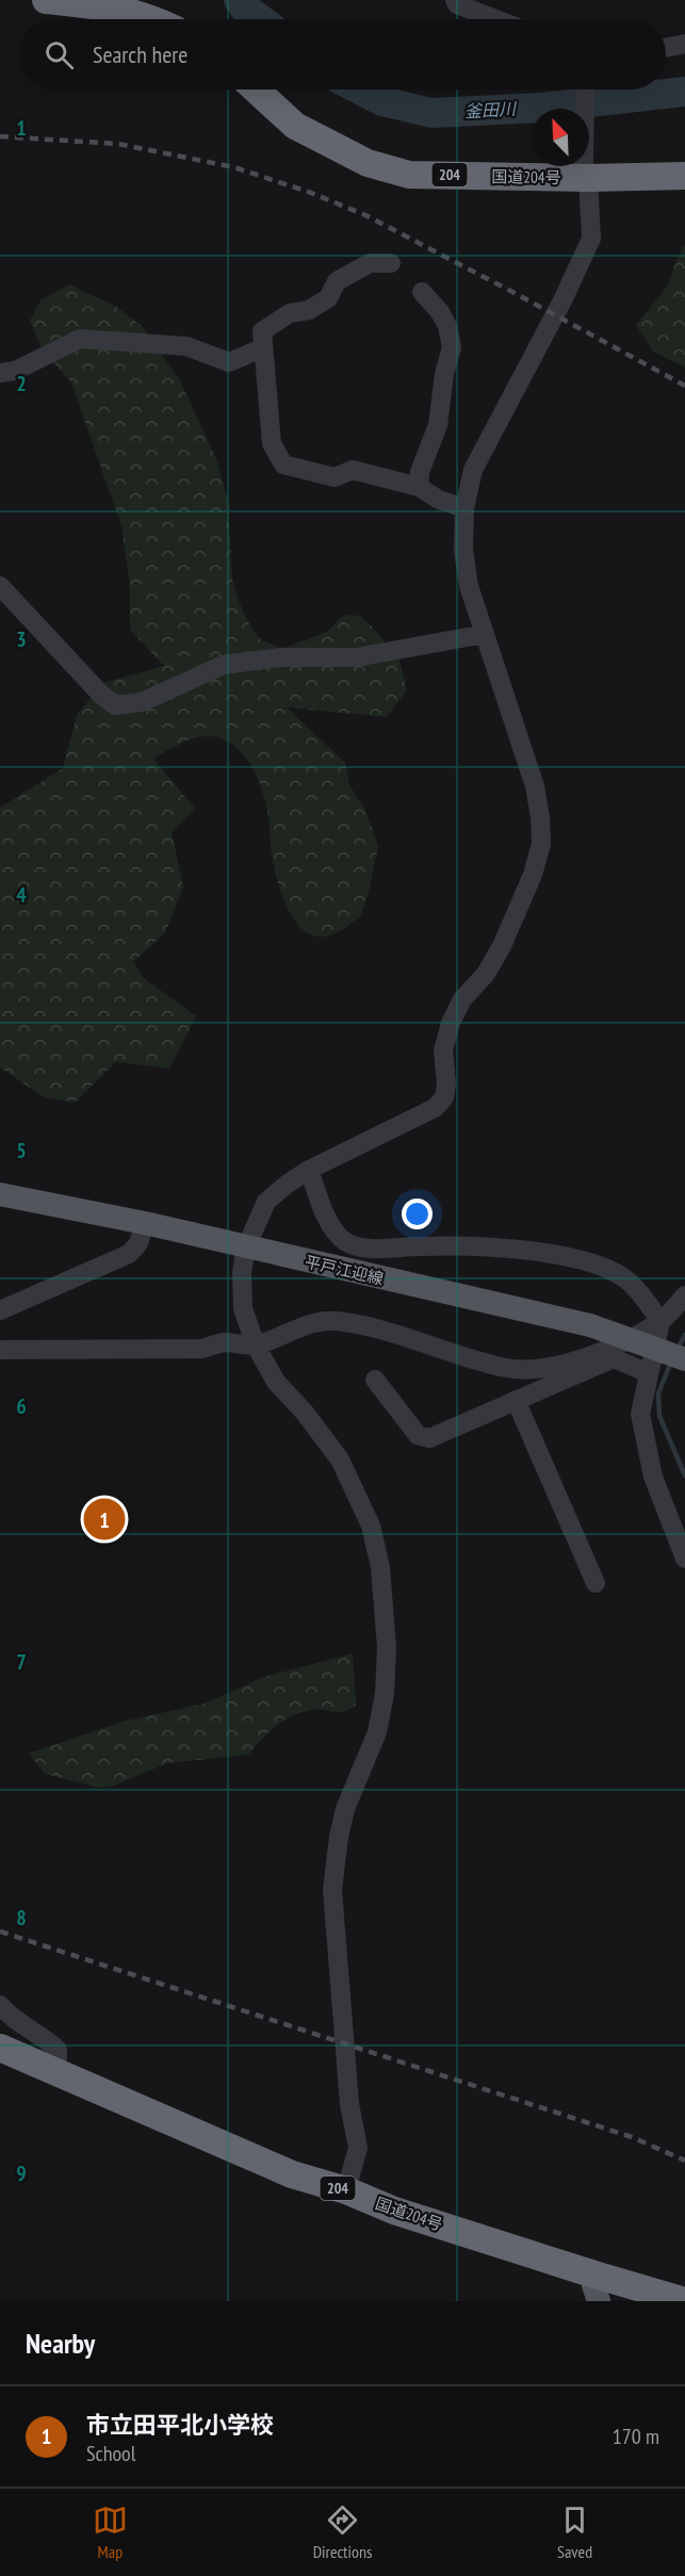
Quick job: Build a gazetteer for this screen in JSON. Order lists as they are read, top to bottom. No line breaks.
{"streets":{"highway":["204","国道204号"],"main road":["平戸江迎線"]},"water":["釜田川"],"north":"top left","page":{"search":"Search here","pins":"1","heading":"Nearby","list":[{"mark":"1","name":"市立田平北小学校","note":"School","value":"170 m"}],"nav":["Map","Directions","Saved"]},"grid":{"rows":["1","2","3","4","5","6","7","8","9"]}}
